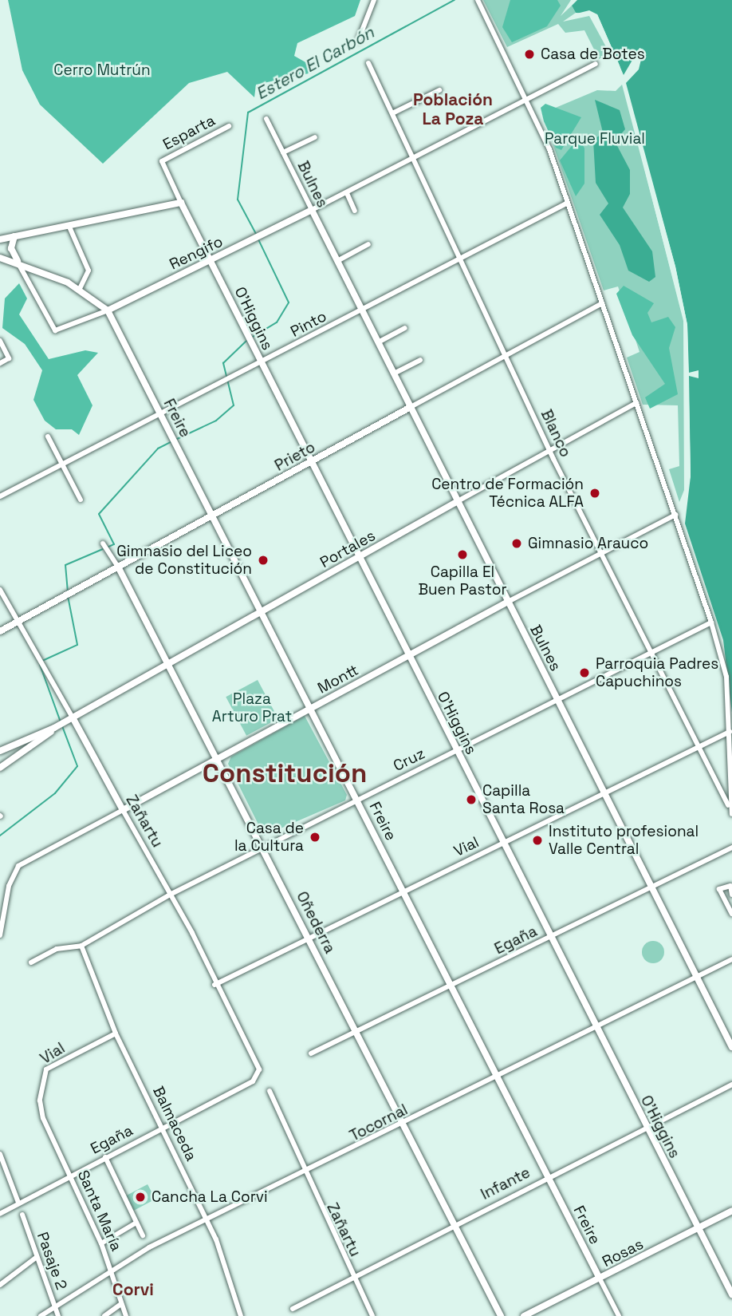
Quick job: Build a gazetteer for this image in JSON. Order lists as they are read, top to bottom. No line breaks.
{"streets":{"street":["Esparta","Bulnes","Rengifo","O'Higgins","Pinto","Freire","Blanco","Prieto","Portales","Montt","Cruz","Zañartu","Vial","Oñederra","Egaña","Tocornal","Balmaceda","Infante","Santa María","Rosas","Pasaje 2"]},"crossings":[["Esparta","O'Higgins"],["Bulnes","Rengifo"],["Bulnes","Pinto"],["Bulnes","Prieto"],["Bulnes","Portales"],["Bulnes","Montt"],["Bulnes","Cruz"],["Bulnes","Vial"],["Bulnes","Egaña"],["Bulnes","Tocornal"],["Rengifo","O'Higgins"],["Rengifo","Freire"],["Rengifo","Blanco"],["O'Higgins","Pinto"],["O'Higgins","Prieto"],["O'Higgins","Portales"],["O'Higgins","Montt"],["O'Higgins","Cruz"],["O'Higgins","Vial"],["O'Higgins","Egaña"],["O'Higgins","Tocornal"],["O'Higgins","Infante"],["O'Higgins","Rosas"],["Pinto","Freire"],["Pinto","Blanco"],["Freire","Prieto"],["Freire","Portales"],["Freire","Montt"],["Freire","Cruz"],["Freire","Vial"],["Freire","Egaña"],["Freire","Tocornal"],["Freire","Infante"],["Freire","Rosas"],["Blanco","Prieto"],["Blanco","Portales"],["Blanco","Montt"],["Blanco","Cruz"],["Blanco","Vial"],["Prieto","Zañartu"],["Prieto","Oñederra"],["Portales","Zañartu"],["Portales","Oñederra"],["Montt","Zañartu"],["Montt","Oñederra"],["Cruz","Zañartu"],["Cruz","Oñederra"],["Cruz","Balmaceda"],["Zañartu","Vial"],["Zañartu","Egaña"],["Zañartu","Tocornal"],["Zañartu","Infante"],["Vial","Oñederra"],["Vial","Balmaceda"],["Vial","Santa María"],["Oñederra","Egaña"],["Oñederra","Tocornal"],["Oñederra","Infante"],["Egaña","Balmaceda"],["Egaña","Santa María"],["Tocornal","Balmaceda"],["Tocornal","Santa María"],["Tocornal","Pasaje 2"]],"districts":["Población La Poza","Constitución","Corvi"],"water":["Estero El Carbón"],"parks":["Cerro Mutrún","Parque Fluvial","Plaza Arturo Prat"],"places":["Casa de Botes","Centro de Formación Técnica ALFA","Gimnasio Arauco","Capilla El Buen Pastor","Gimnasio del Liceo de Constitución","Parroquia Padres Capuchinos","Capilla Santa Rosa","Casa de la Cultura","Instituto profesional Valle Central","Cancha La Corvi"]}
